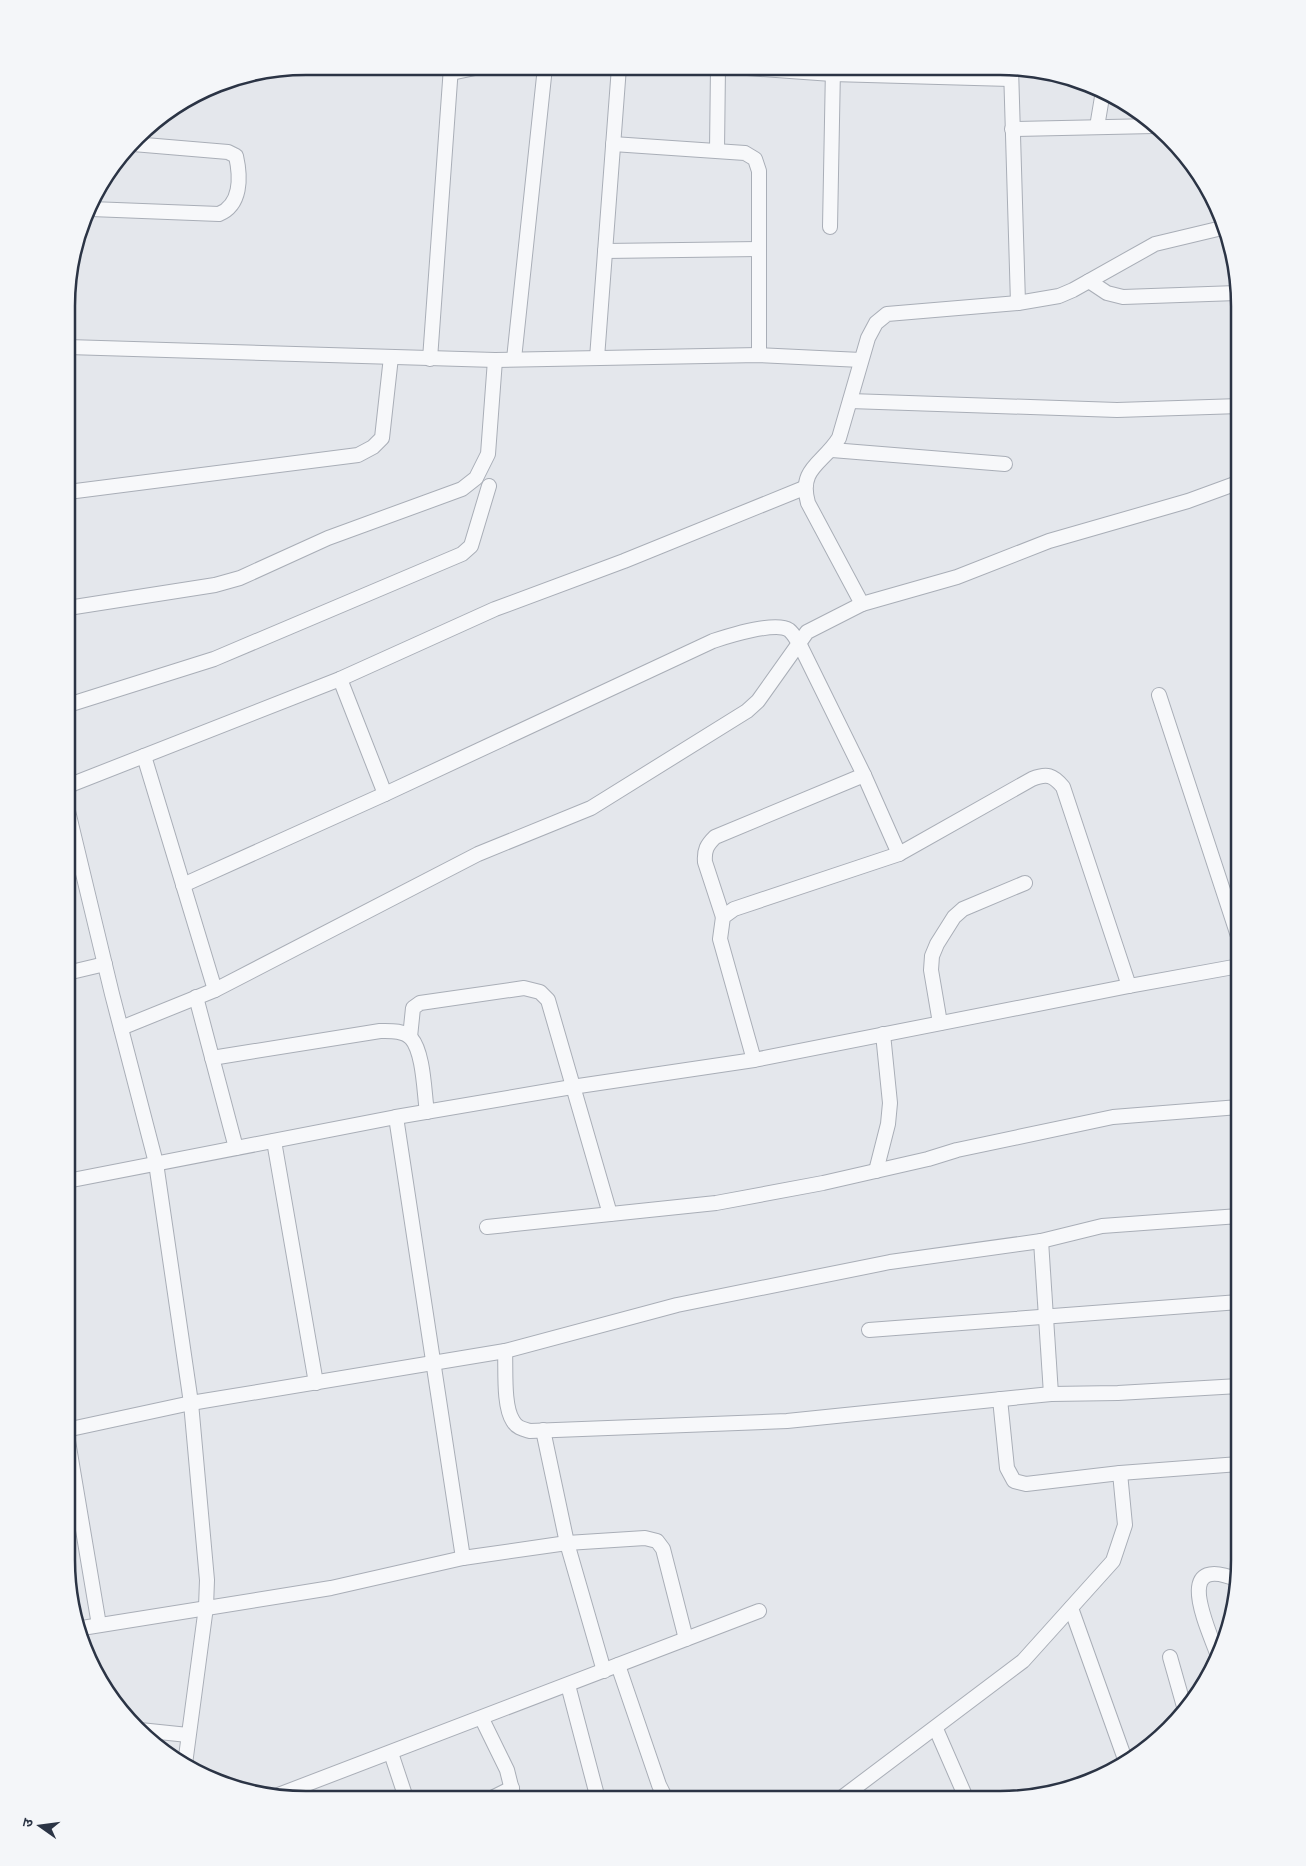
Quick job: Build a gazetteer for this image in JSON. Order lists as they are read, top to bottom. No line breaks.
{"north":"left"}
